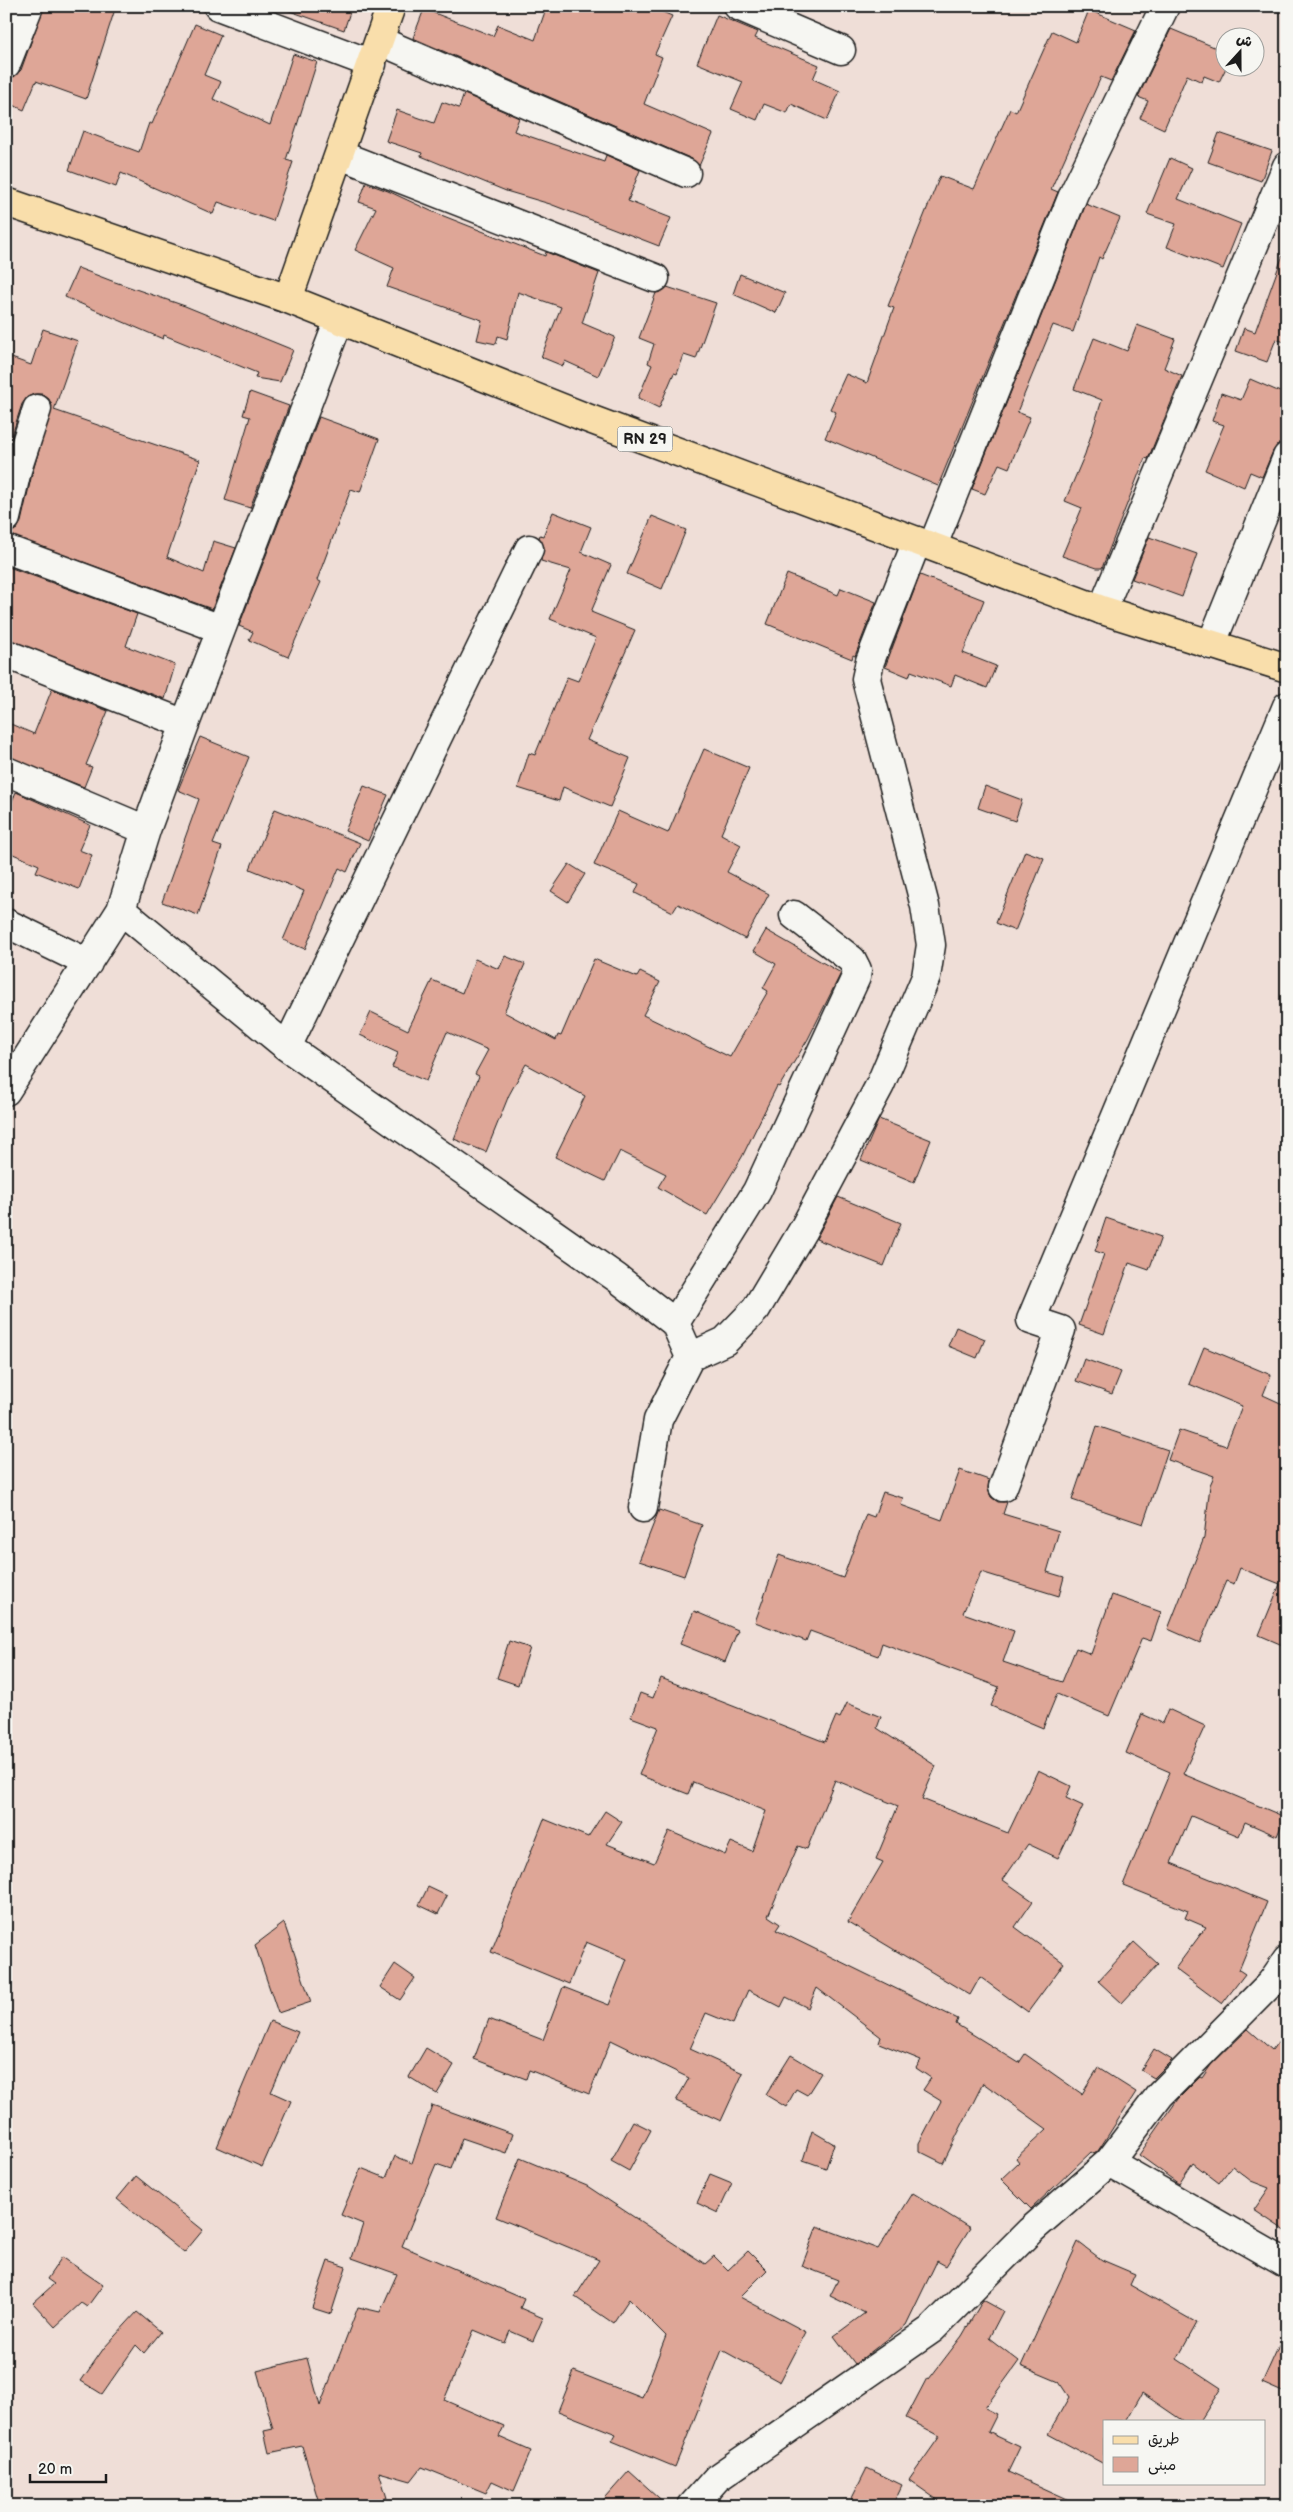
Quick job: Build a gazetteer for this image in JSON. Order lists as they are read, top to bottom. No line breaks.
{"streets":{"main road":["RN 29"]},"legend":["طريق","مبنى"],"scale_bar":"20 m","north":"top"}
